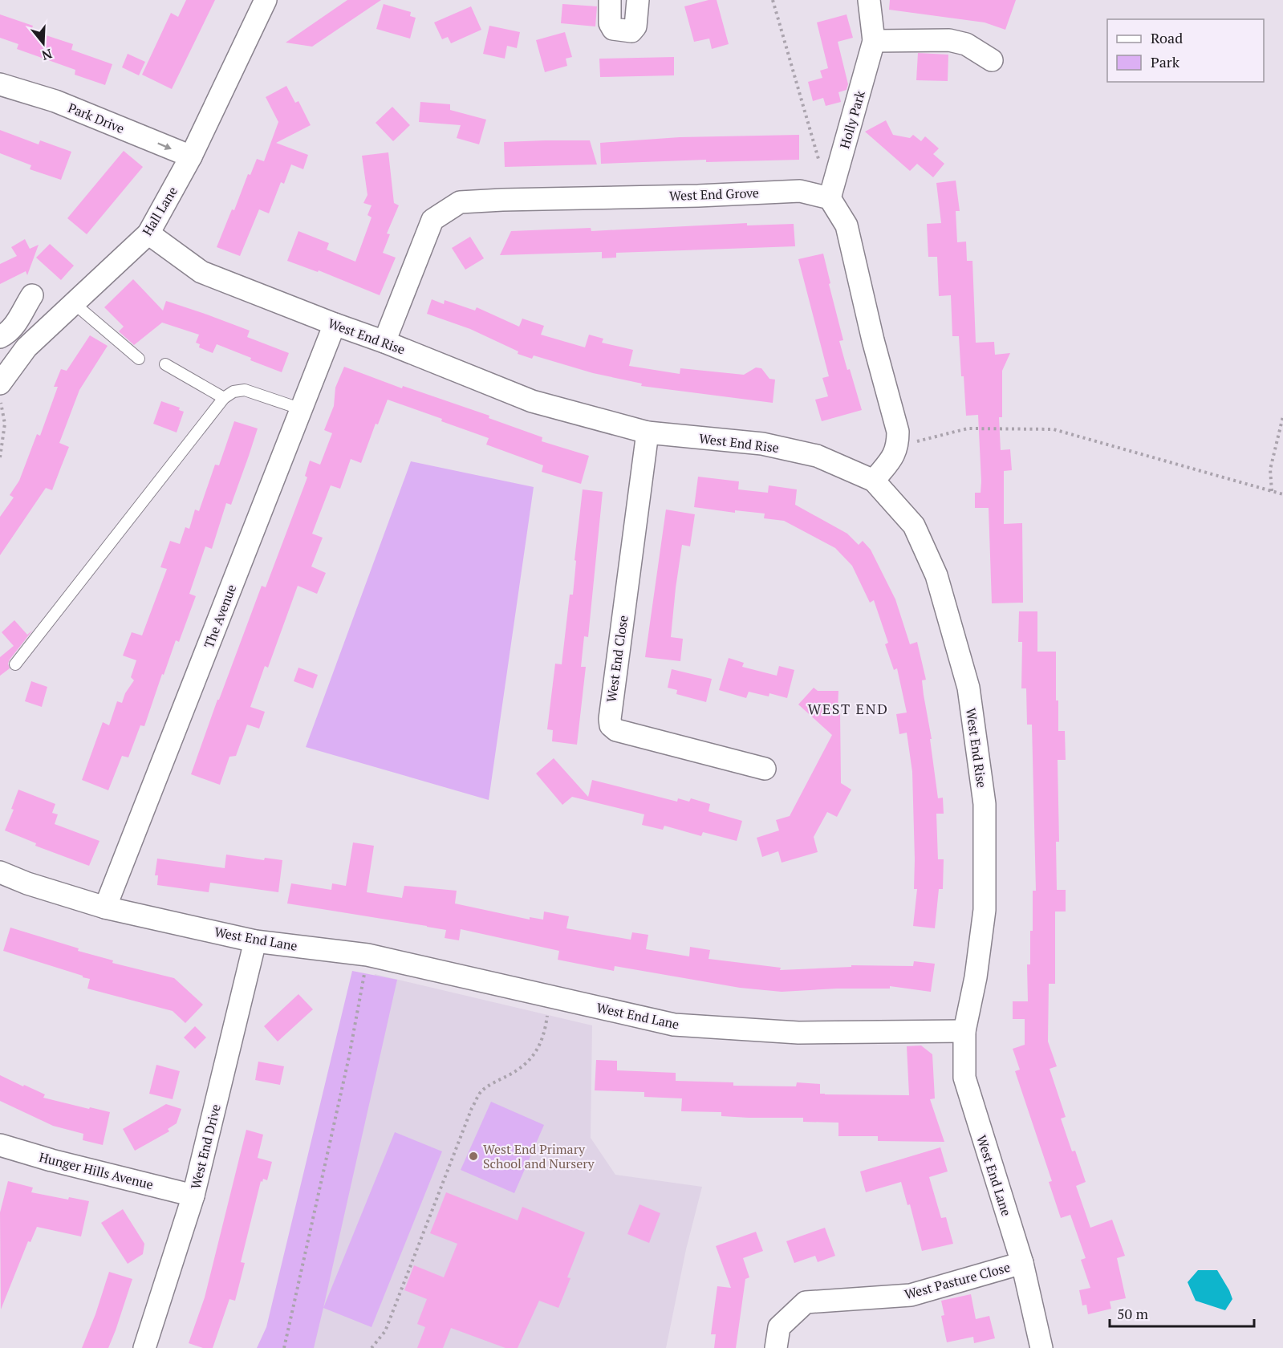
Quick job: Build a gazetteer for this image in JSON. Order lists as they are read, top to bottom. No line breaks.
{"streets":{"street":["Park Drive","Holly Park","West End Grove","Hall Lane","West End Rise","The Avenue","West End Close","West End Lane","West End Drive","Hunger Hills Avenue","West Pasture Close"]},"crossings":[["Park Drive","Hall Lane"],["Holly Park","West End Grove"],["West End Grove","West End Rise"],["Hall Lane","West End Rise"],["West End Rise","The Avenue"],["West End Rise","West End Close"],["West End Rise","West End Lane"],["The Avenue","West End Lane"],["West End Lane","West End Drive"],["West End Lane","West Pasture Close"],["West End Drive","Hunger Hills Avenue"]],"one_way":["Park Drive"],"districts":["WEST END"],"places":["West End Primary School and Nursery"],"legend":["Road","Park"],"scale_bar":"50 m","north":"bottom"}
